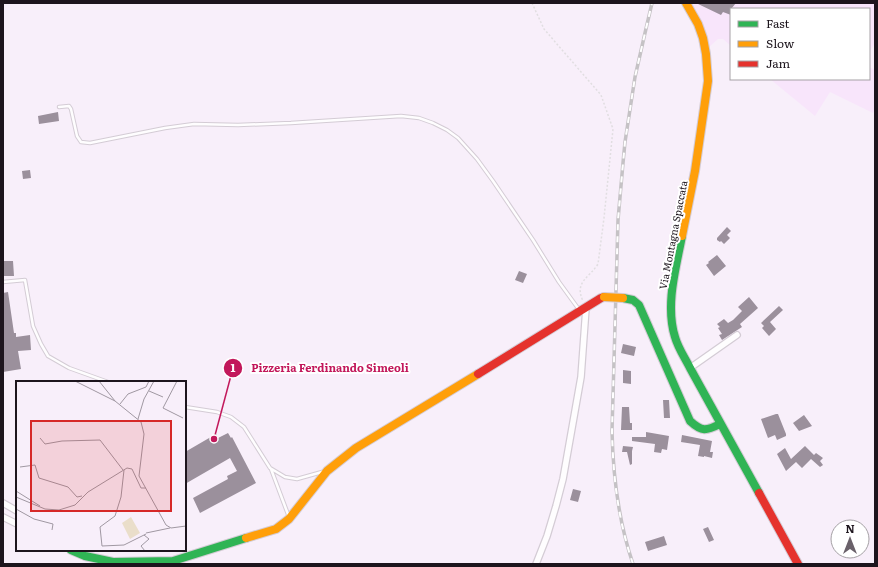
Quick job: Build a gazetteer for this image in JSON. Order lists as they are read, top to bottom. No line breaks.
{"streets":{"street":["Via Montagna Spaccata"]},"places":["Pizzeria Ferdinando Simeoli"],"legend":["Fast","Slow","Jam"],"north":"top"}
